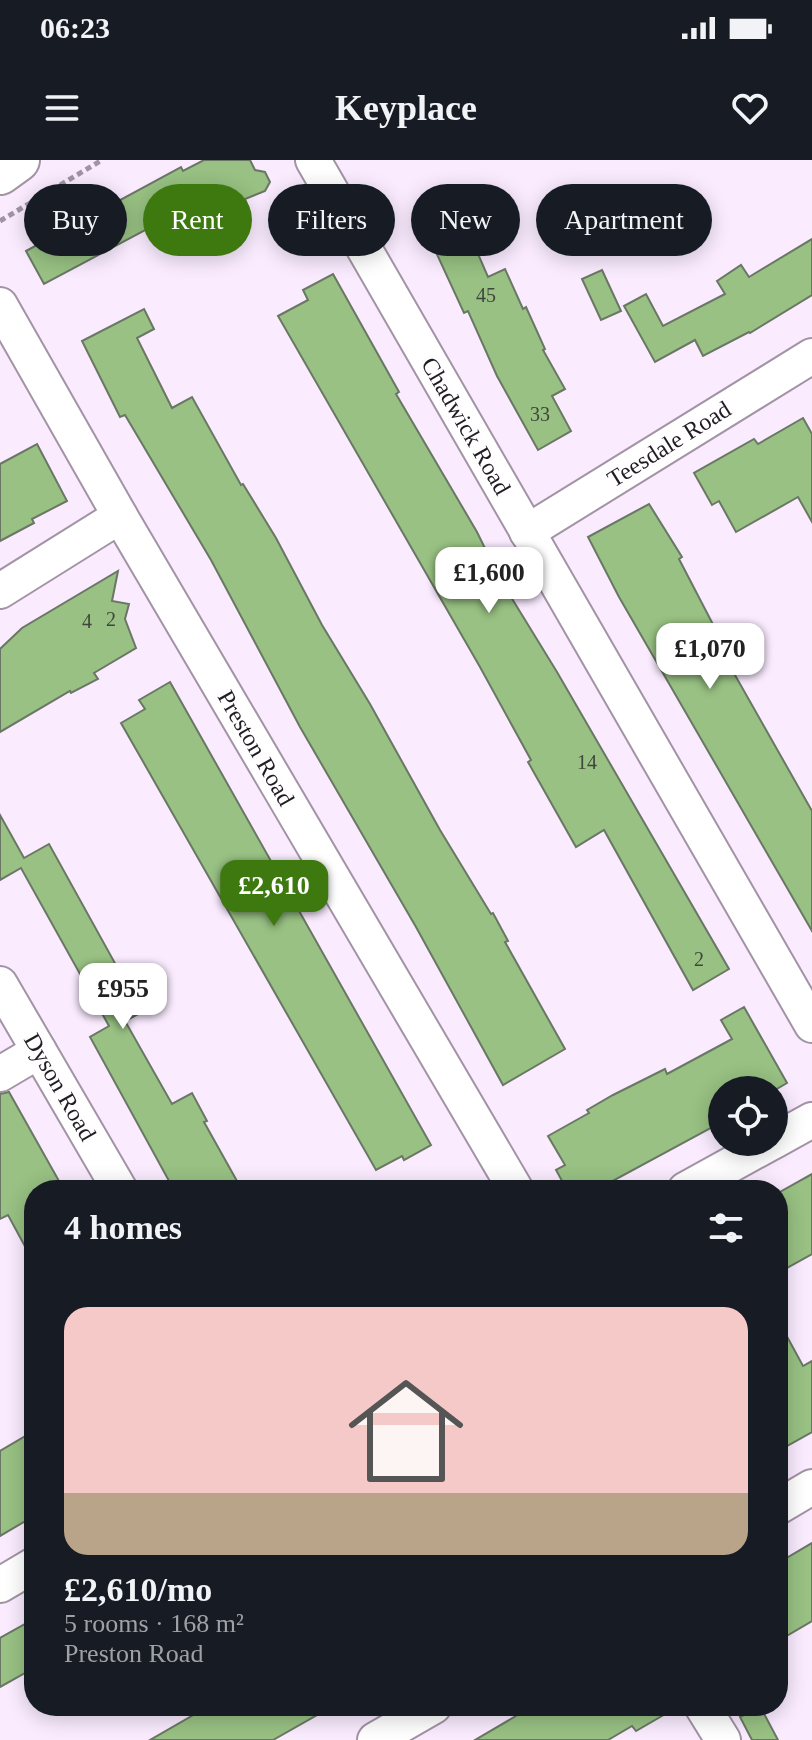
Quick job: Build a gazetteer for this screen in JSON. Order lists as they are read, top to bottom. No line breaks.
{"streets":{"street":["Chadwick Road","Teesdale Road","Preston Road","Dyson Road"]},"crossings":[["Chadwick Road","Teesdale Road"]],"house_numbers":["45","33","2","4","14","2"],"page":{"status":"06:23","header":"Keyplace","chip":["Buy","Rent","Filters","New","Apartment"],"price":["£1,600","£1,070","£2,610","£955"],"heading":"4 homes","list":[{"name":"£2,610/mo","note":"5 rooms · 168 m² · Preston Road"}]}}
